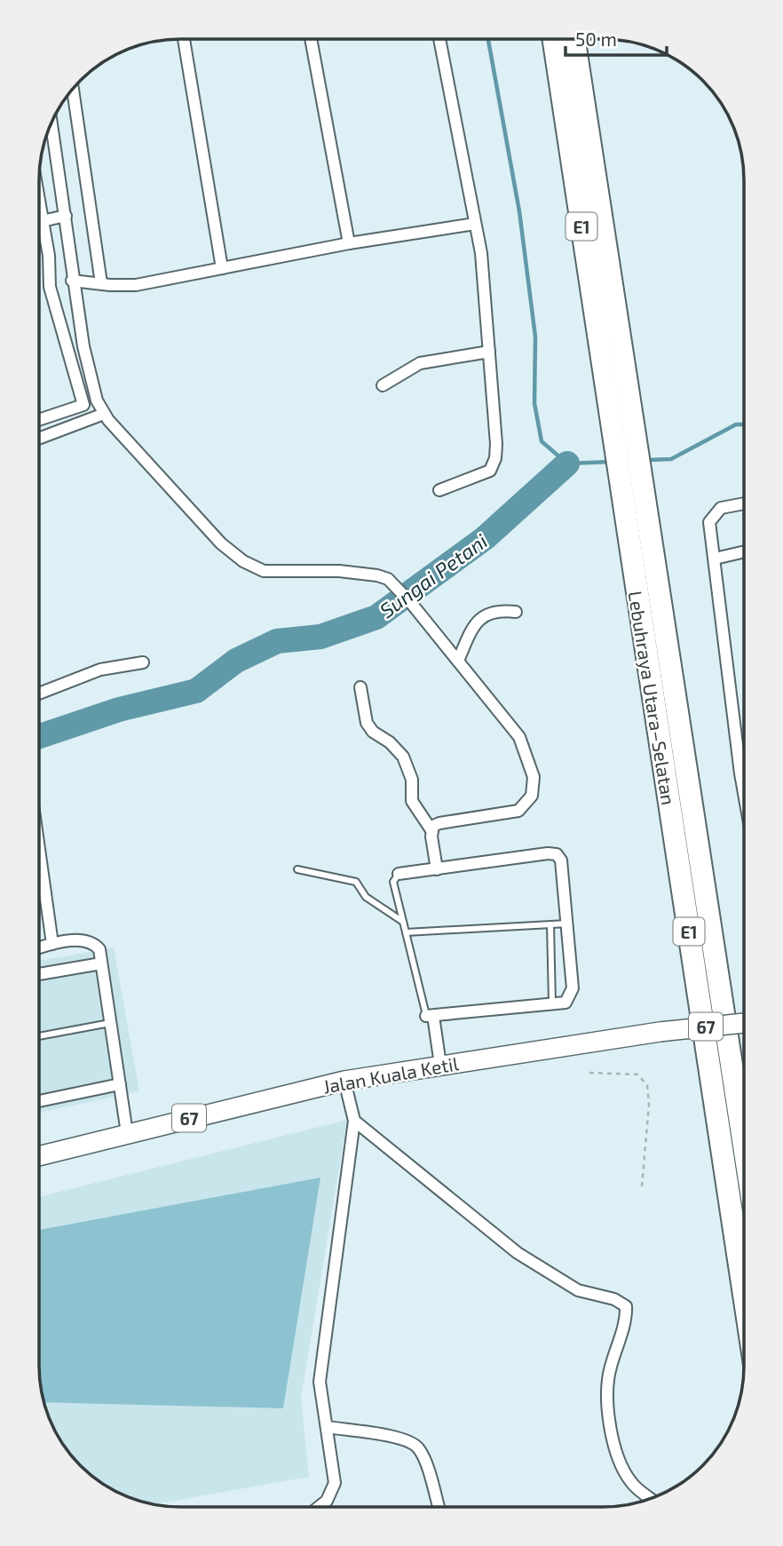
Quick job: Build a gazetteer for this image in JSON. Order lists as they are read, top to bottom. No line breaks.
{"streets":{"highway":["E1","Lebuhraya Utara–Selatan"],"main road":["67","Jalan Kuala Ketil"]},"water":["Sungai Petani"],"scale_bar":"50 m"}
